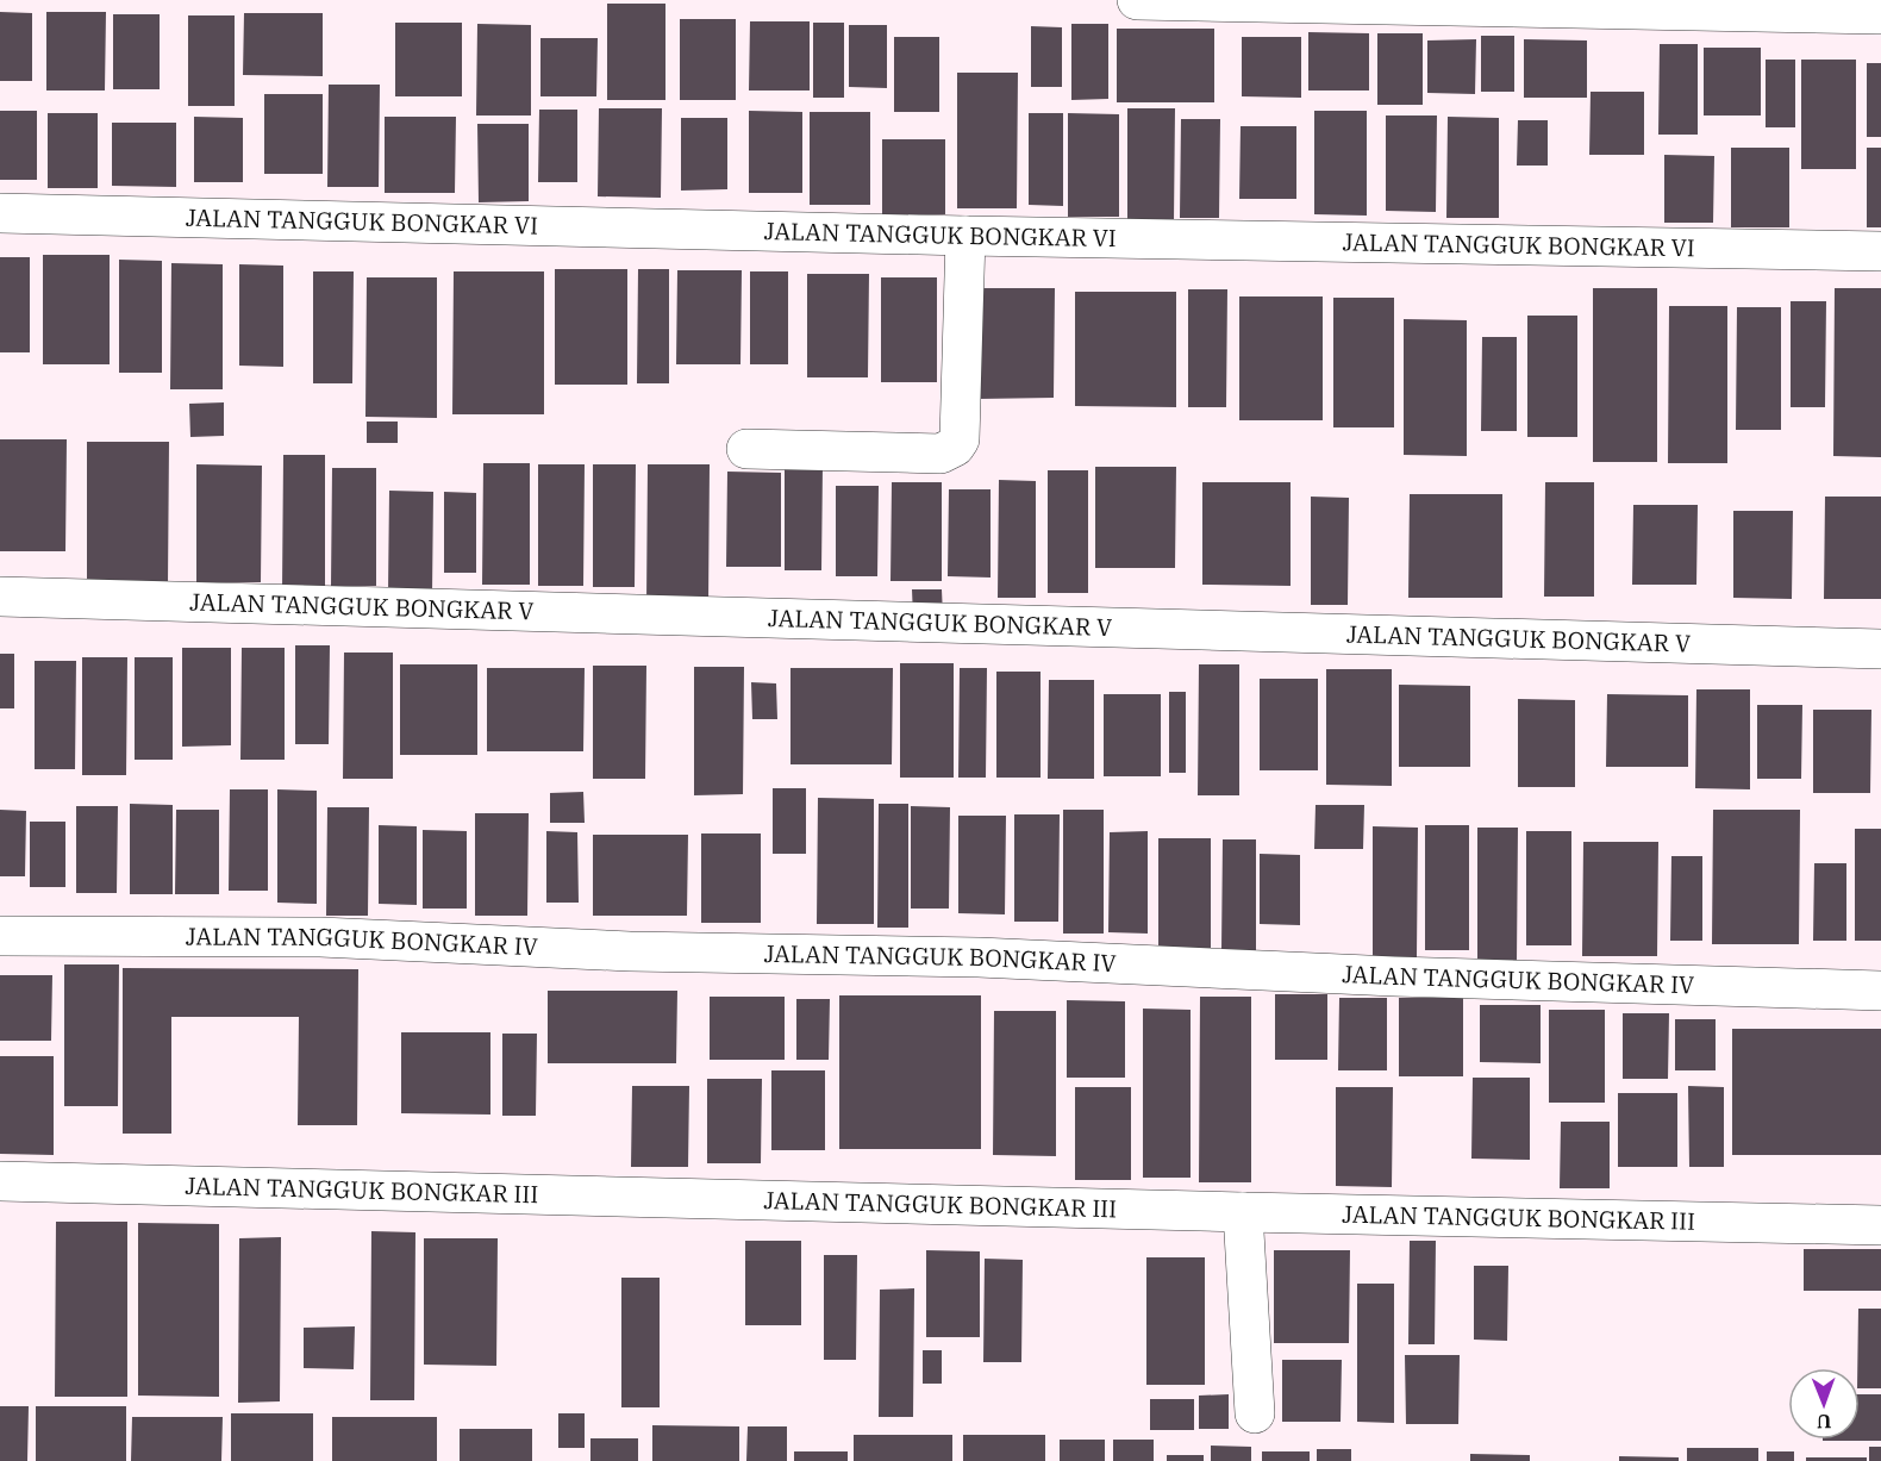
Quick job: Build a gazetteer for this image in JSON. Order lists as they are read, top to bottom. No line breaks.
{"streets":{"street":["JALAN TANGGUK BONGKAR VI","JALAN TANGGUK BONGKAR V","JALAN TANGGUK BONGKAR IV","JALAN TANGGUK BONGKAR III"]},"north":"bottom"}
